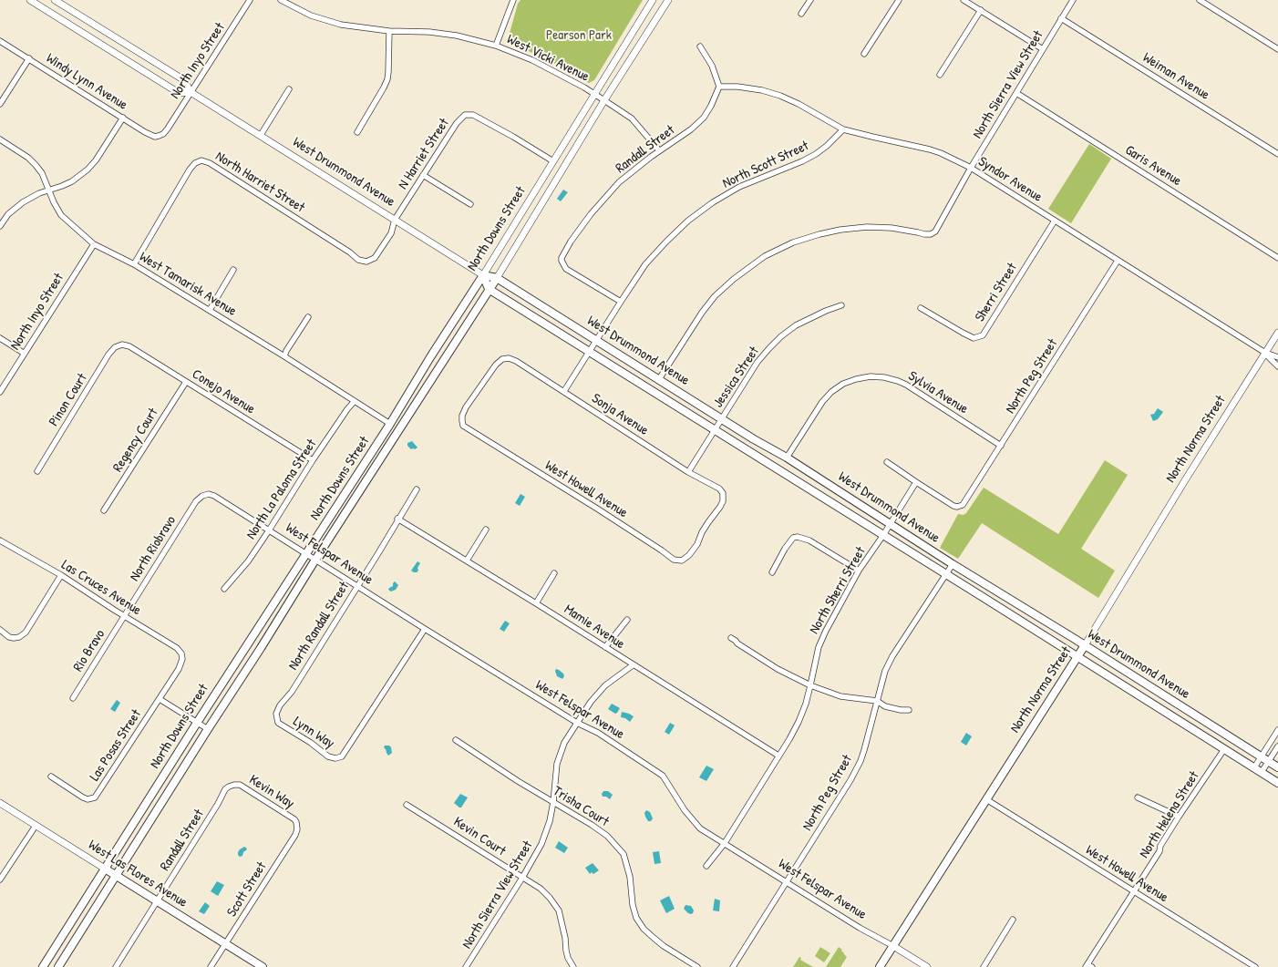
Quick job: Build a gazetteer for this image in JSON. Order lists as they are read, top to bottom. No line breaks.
{"streets":{"main road":["West Drummond Avenue","North Downs Street","North Norma Street","West Las Flores Avenue"],"street":["West Vicki Avenue","North Inyo Street","Weiman Avenue","Windy Lynn Avenue","North Sierra View Street","Randall Street","N Harriet Street","North Scott Street","Garis Avenue","Syndor Avenue","North Harriet Street","West Tamarisk Avenue","Sherri Street","North Peg Street","Jessica Street","Conejo Avenue","Sylvia Avenue","Pinon Court","Sonja Avenue","Regency Court","North La Paloma Street","West Howell Avenue","North Riobravo","West Felspar Avenue","Las Cruces Avenue","North Sherri Street","North Randall Street","Mamie Avenue","Rio Bravo","Lynn Way","Las Posas Street","Kevin Way","Trisha Court","North Helena Street","Kevin Court","Scott Street"]},"crossings":[["West Vicki Avenue","Randall Street"],["West Vicki Avenue","North Downs Street"],["North Inyo Street","Windy Lynn Avenue"],["North Inyo Street","West Drummond Avenue"],["North Inyo Street","West Tamarisk Avenue"],["Weiman Avenue","North Sierra View Street"],["North Sierra View Street","Garis Avenue"],["North Sierra View Street","West Drummond Avenue"],["North Sierra View Street","Syndor Avenue"],["North Sierra View Street","West Felspar Avenue"],["North Sierra View Street","Mamie Avenue"],["North Sierra View Street","Trisha Court"],["North Sierra View Street","Kevin Court"],["Randall Street","North Scott Street"],["Randall Street","Syndor Avenue"],["Randall Street","Kevin Way"],["Randall Street","West Las Flores Avenue"],["N Harriet Street","West Drummond Avenue"],["N Harriet Street","North Harriet Street"],["N Harriet Street","North Downs Street"],["North Scott Street","West Drummond Avenue"],["North Scott Street","Syndor Avenue"],["North Scott Street","Sonja Avenue"],["West Drummond Avenue","North Harriet Street"],["West Drummond Avenue","North Downs Street"],["West Drummond Avenue","North Peg Street"],["West Drummond Avenue","Jessica Street"],["West Drummond Avenue","Sylvia Avenue"],["West Drummond Avenue","North Norma Street"],["West Drummond Avenue","North Sherri Street"],["West Drummond Avenue","North Helena Street"],["Syndor Avenue","Sherri Street"],["Syndor Avenue","North Peg Street"],["Syndor Avenue","North Norma Street"],["North Harriet Street","West Tamarisk Avenue"],["North Downs Street","West Tamarisk Avenue"],["North Downs Street","West Felspar Avenue"],["North Downs Street","West Las Flores Avenue"],["West Tamarisk Avenue","North La Paloma Street"],["North Peg Street","Sylvia Avenue"],["North Peg Street","West Felspar Avenue"],["North Peg Street","North Sherri Street"],["Jessica Street","Sonja Avenue"],["Conejo Avenue","Pinon Court"],["Conejo Avenue","Regency Court"],["Conejo Avenue","North La Paloma Street"],["Sonja Avenue","West Howell Avenue"],["North Norma Street","West Howell Avenue"],["North Norma Street","West Felspar Avenue"],["North La Paloma Street","West Felspar Avenue"],["West Howell Avenue","North Helena Street"],["North Riobravo","West Felspar Avenue"],["North Riobravo","Las Cruces Avenue"],["North Riobravo","Rio Bravo"],["West Felspar Avenue","North Sherri Street"],["West Felspar Avenue","North Randall Street"],["West Felspar Avenue","Lynn Way"],["Las Cruces Avenue","Rio Bravo"],["Las Cruces Avenue","Las Posas Street"],["North Sherri Street","Mamie Avenue"],["North Randall Street","Mamie Avenue"],["North Randall Street","Lynn Way"],["Kevin Way","Scott Street"],["West Las Flores Avenue","Scott Street"]],"parks":["Pearson Park"]}
